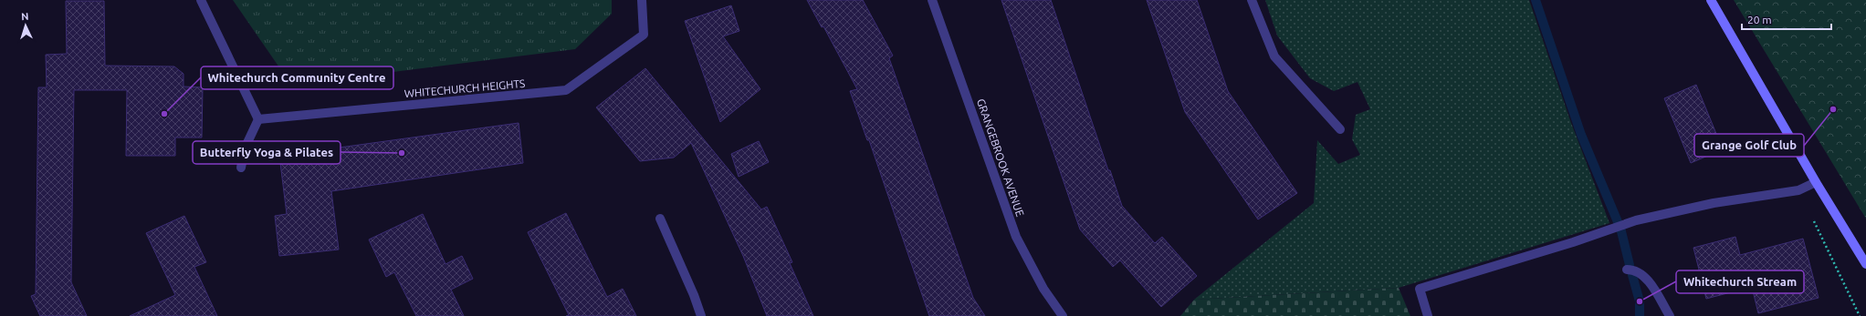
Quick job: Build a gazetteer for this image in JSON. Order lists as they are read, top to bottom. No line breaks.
{"streets":{"street":["WHITECHURCH HEIGHTS","GRANGEBROOK AVENUE"]},"places":["Grange Golf Club","Whitechurch Community Centre","Butterfly Yoga & Pilates","Whitechurch Stream"],"scale_bar":"20 m","north":"top"}
